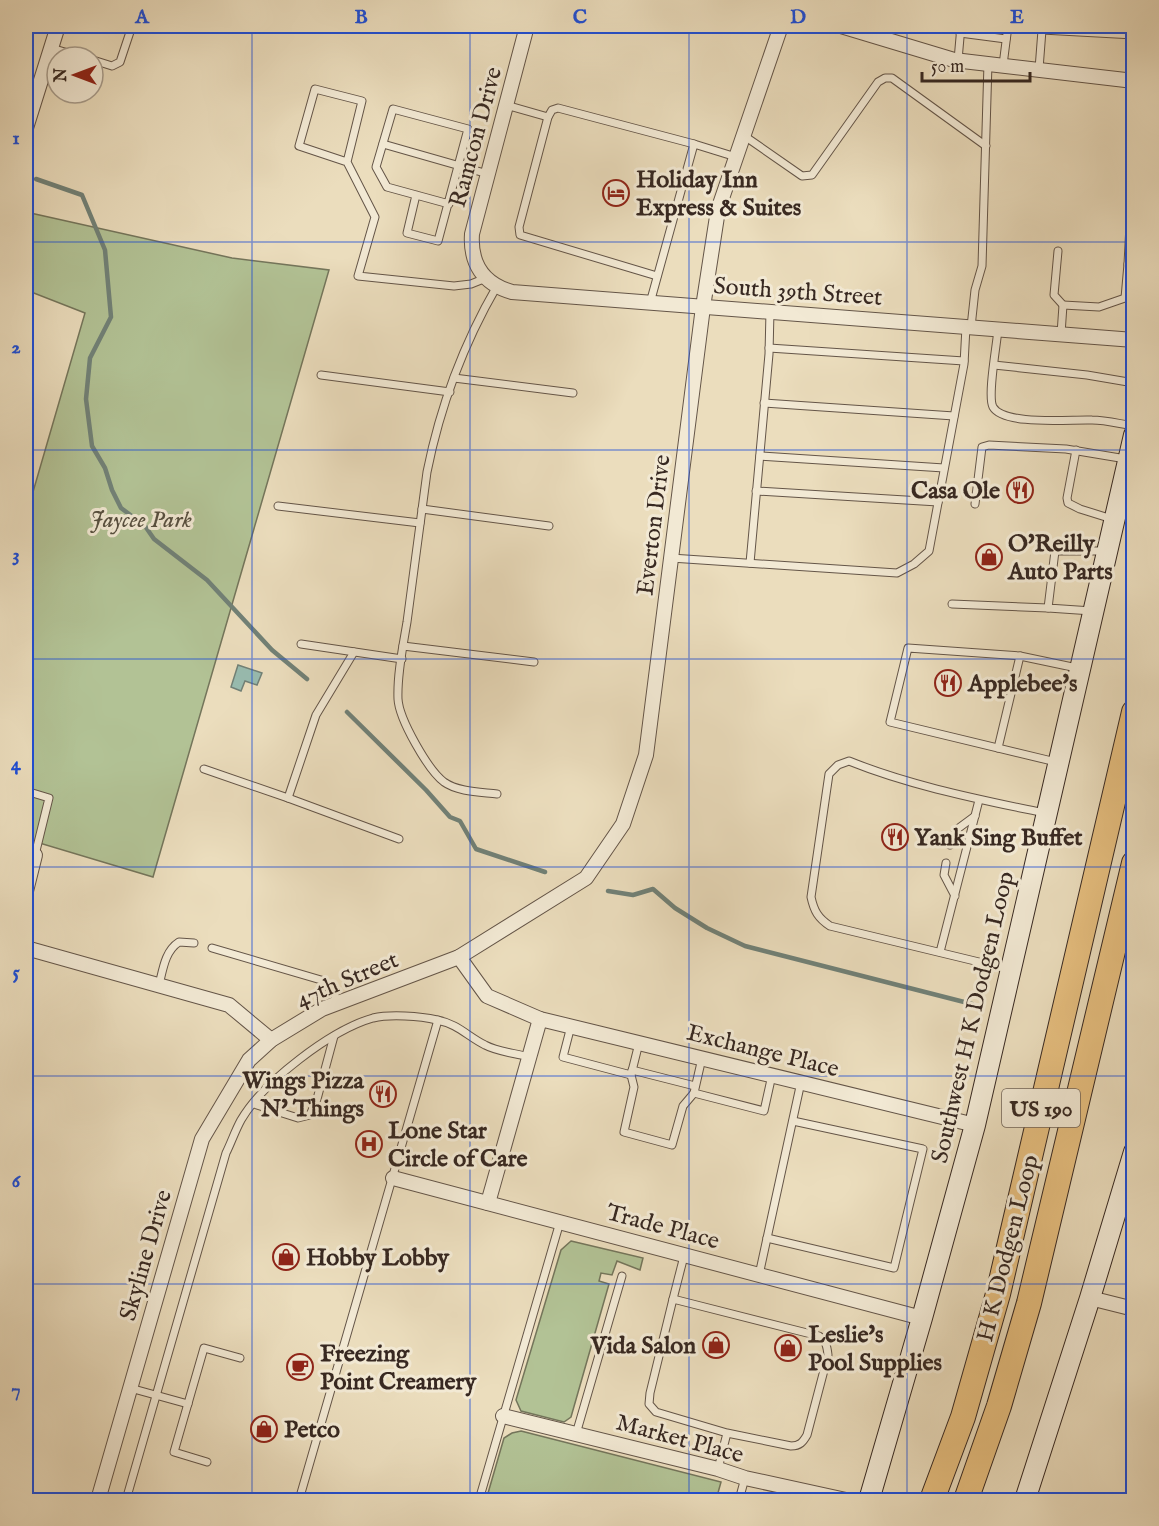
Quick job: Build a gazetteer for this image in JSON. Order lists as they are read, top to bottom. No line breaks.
{"streets":{"highway":["US 190","H K Dodgen Loop"],"main road":["Southwest H K Dodgen Loop"],"street":["Ramcon Drive","South 39th Street","Everton Drive","47th Street","Exchange Place","Trade Place","Skyline Drive","Market Place"]},"crossings":[["Ramcon Drive","South 39th Street"],["South 39th Street","Everton Drive"],["Everton Drive","47th Street"],["47th Street","Skyline Drive"],["Southwest H K Dodgen Loop","Exchange Place"],["Southwest H K Dodgen Loop","Trade Place"]],"parks":["Jaycee Park"],"places":{"hotel":["Holiday Inn Express & Suites"],"restaurant":["Casa Ole","Applebee's","Yank Sing Buffet","Wings Pizza N' Things"],"shop":["O'Reilly Auto Parts","Hobby Lobby","Vida Salon","Leslie's Pool Supplies","Petco"],"hospital":["Lone Star Circle of Care"],"cafe":["Freezing Point Creamery"]},"scale_bar":"50 m","north":"left","grid":{"columns":["A","B","C","D","E"],"rows":["1","2","3","4","5","6","7"]}}
